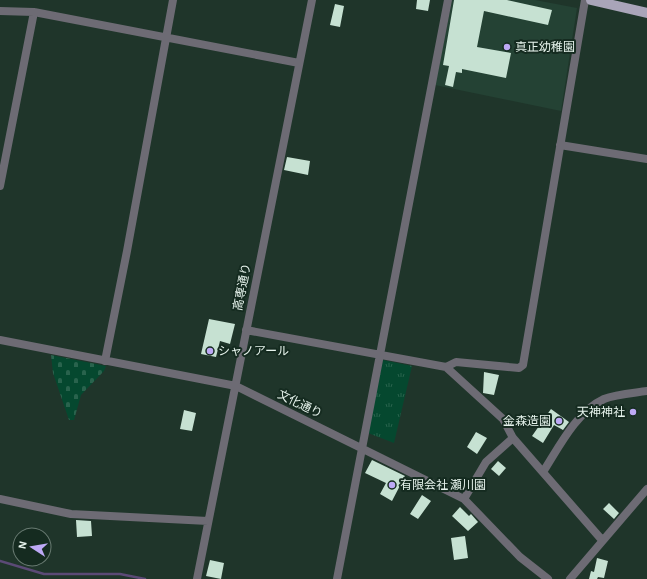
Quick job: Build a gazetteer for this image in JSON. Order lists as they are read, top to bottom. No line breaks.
{"streets":{"street":["高専通り","文化通り"]},"crossings":[["高専通り","文化通り"]],"places":["真正幼稚園","シャノアール","天神神社","金森造園","有限会社 瀬川園"],"north":"left"}
